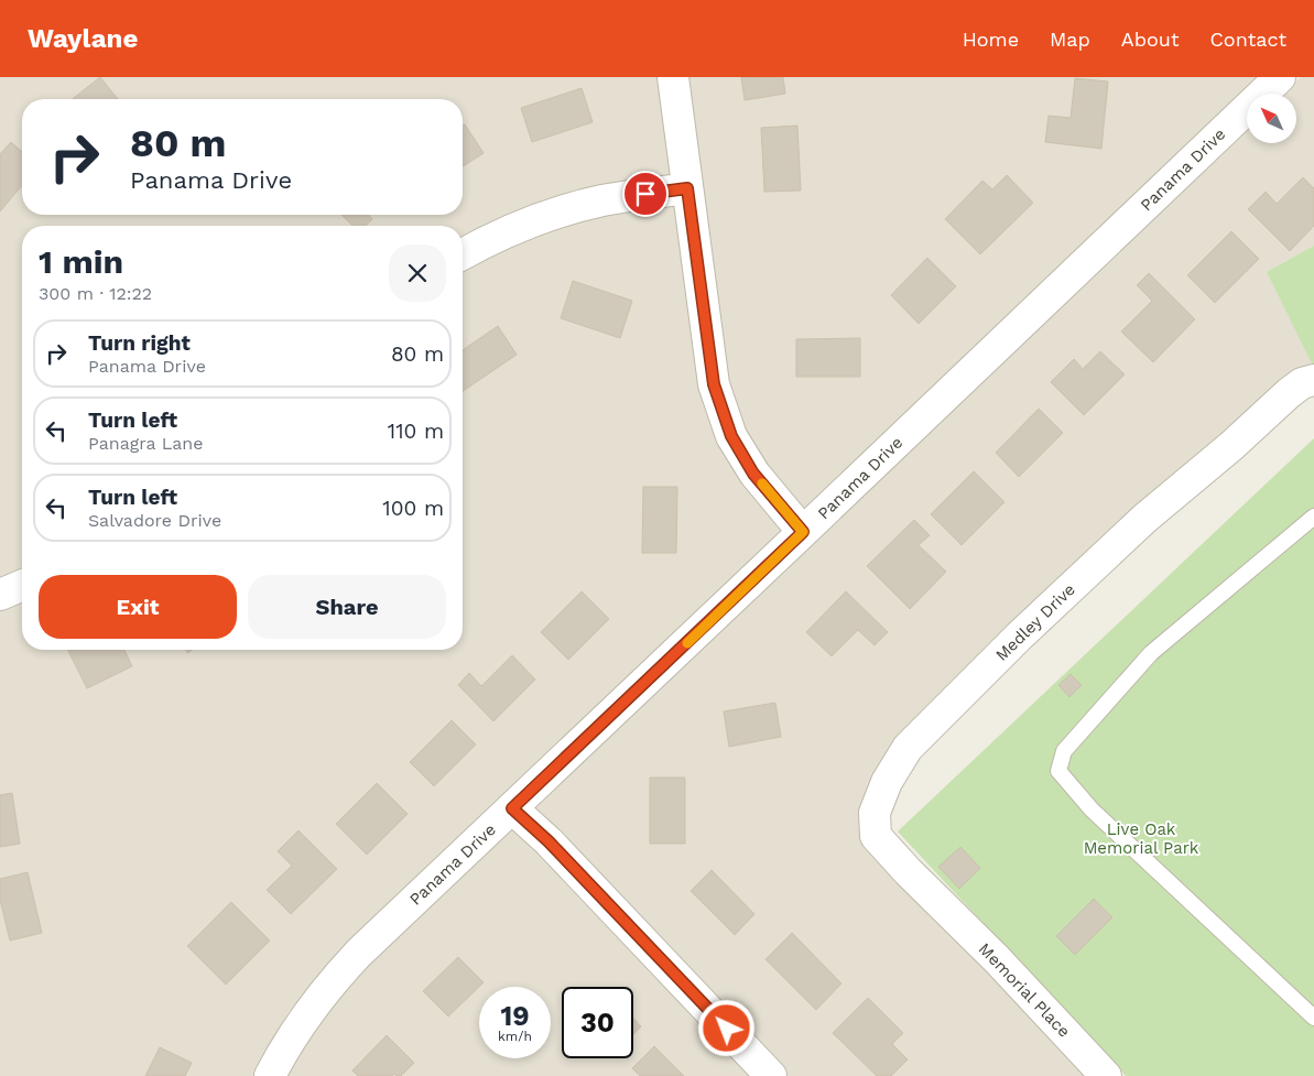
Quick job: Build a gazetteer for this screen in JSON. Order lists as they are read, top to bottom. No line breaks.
{"streets":{"street":["Panama Drive","Medley Drive","Memorial Place"]},"crossings":[["Medley Drive","Memorial Place"]],"parks":["Live Oak Memorial Park"],"north":"top left","page":{"header":"Waylane","nav":["Home","Map","About","Contact"],"turn":["80 m","Panama Drive"],"heading":["1 min","300 m · 12:22"],"list":[{"name":"Turn right","note":"Panama Drive","value":"80 m"},{"name":"Turn left","note":"Panagra Lane","value":"110 m"},{"name":"Turn left","note":"Salvadore Drive","value":"100 m"}],"buttons":["Exit","Share"],"speed":"19 km/h","limit":"30"}}
